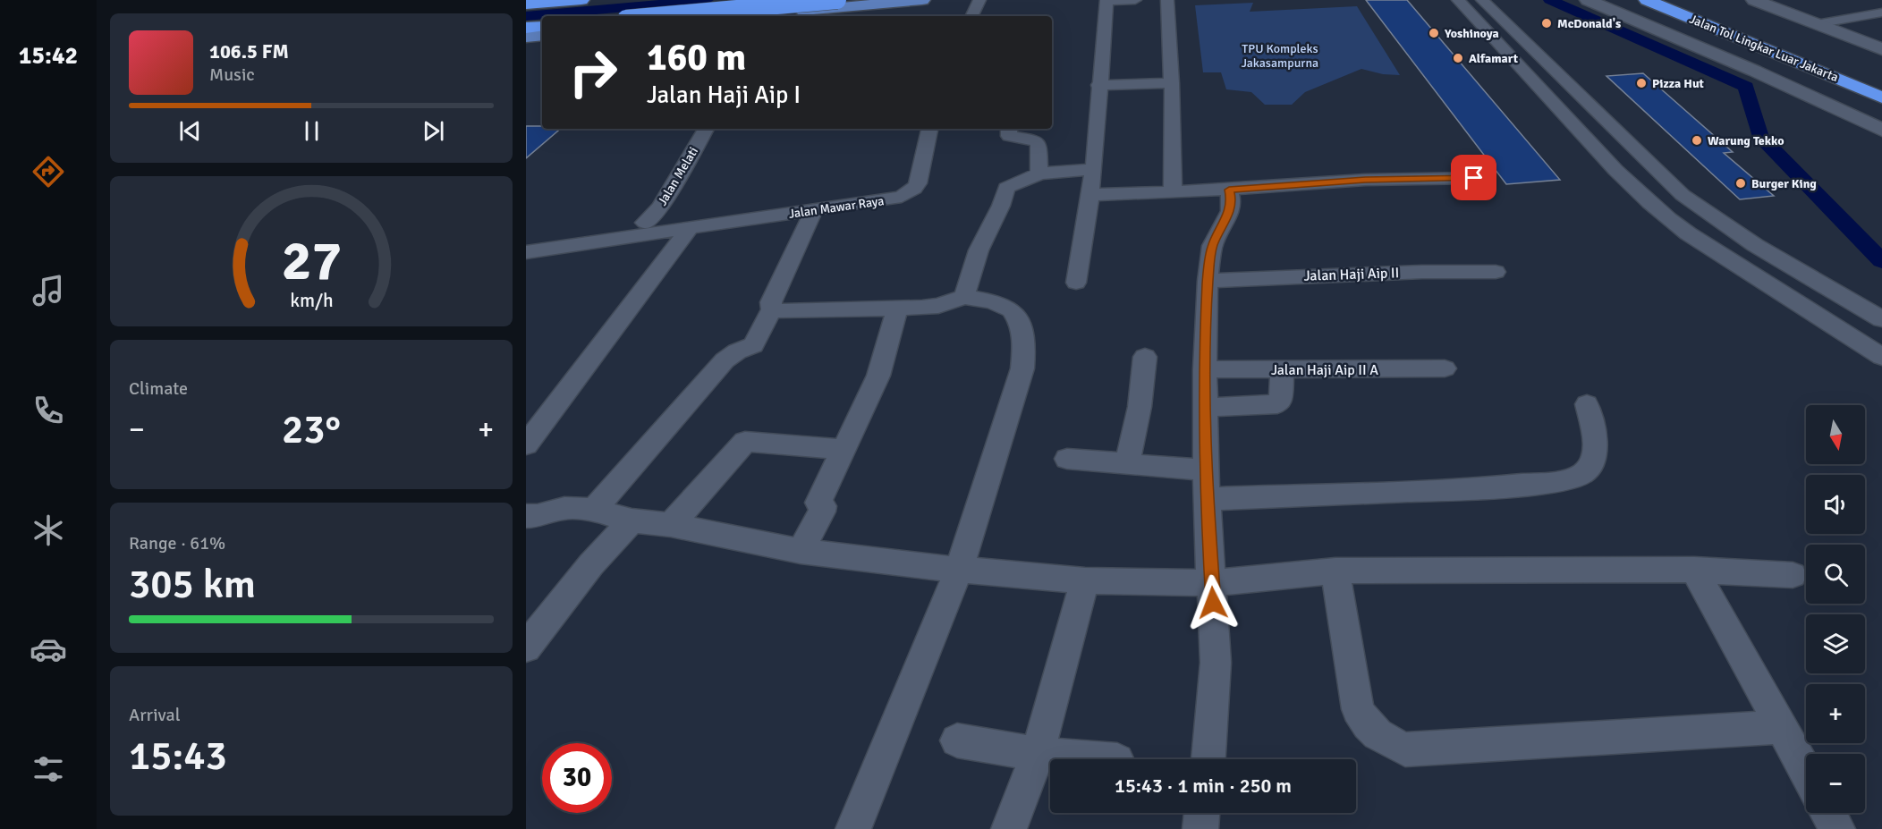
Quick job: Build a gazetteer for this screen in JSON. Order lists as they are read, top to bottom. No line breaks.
{"streets":{"highway":["Jalan Tol Lingkar Luar Jakarta"],"street":["Jalan Melati","Jalan Mawar Raya","Jalan Haji Aip II","Jalan Haji Aip II A"]},"parks":["TPU Kompleks Jakasampurna"],"places":["McDonald's","Yoshinoya","Alfamart","Pizza Hut","Warung Tekko","Burger King"],"north":"bottom","page":{"tabs":"15:42","turn":["160 m","Jalan Haji Aip I"],"song":["106.5 FM","Music"],"tile":["Climate",["Range · 61%","305 km"],["Arrival","15:43"]],"map_buttons":["+","−"],"heat":["−","23°","+"],"limit":"30","trip":"15:43 · 1 min · 250 m","gauge":["27","km/h"]}}
